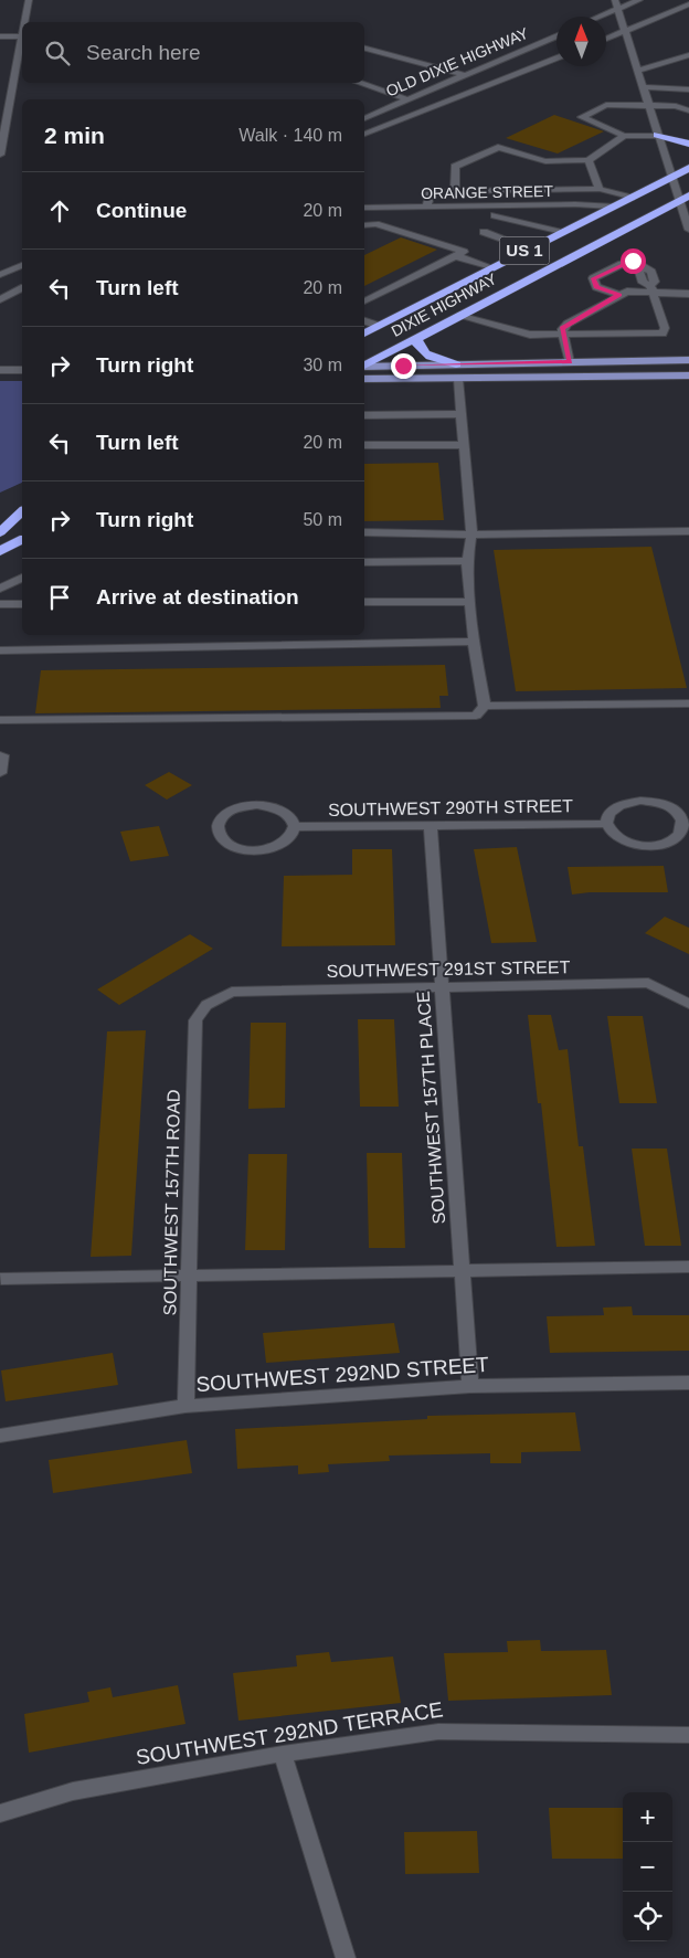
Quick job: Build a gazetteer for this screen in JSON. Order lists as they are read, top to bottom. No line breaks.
{"streets":{"highway":["US 1","DIXIE HIGHWAY"],"street":["OLD DIXIE HIGHWAY","ORANGE STREET","SOUTHWEST 290TH STREET","SOUTHWEST 291ST STREET","SOUTHWEST 157TH PLACE","SOUTHWEST 157TH ROAD","SOUTHWEST 292ND STREET","SOUTHWEST 292ND TERRACE"]},"crossings":[["ORANGE STREET","DIXIE HIGHWAY"],["SOUTHWEST 290TH STREET","SOUTHWEST 157TH PLACE"],["SOUTHWEST 291ST STREET","SOUTHWEST 157TH PLACE"],["SOUTHWEST 291ST STREET","SOUTHWEST 157TH ROAD"],["SOUTHWEST 157TH PLACE","SOUTHWEST 292ND STREET"],["SOUTHWEST 157TH ROAD","SOUTHWEST 292ND STREET"]],"north":"top","page":{"search":"Search here","heading":["2 min","Walk · 140 m"],"list":[["Continue","20 m"],["Turn left","20 m"],["Turn right","30 m"],["Turn left","20 m"],["Turn right","50 m"],"Arrive at destination"],"map_buttons":["+","−"]}}
